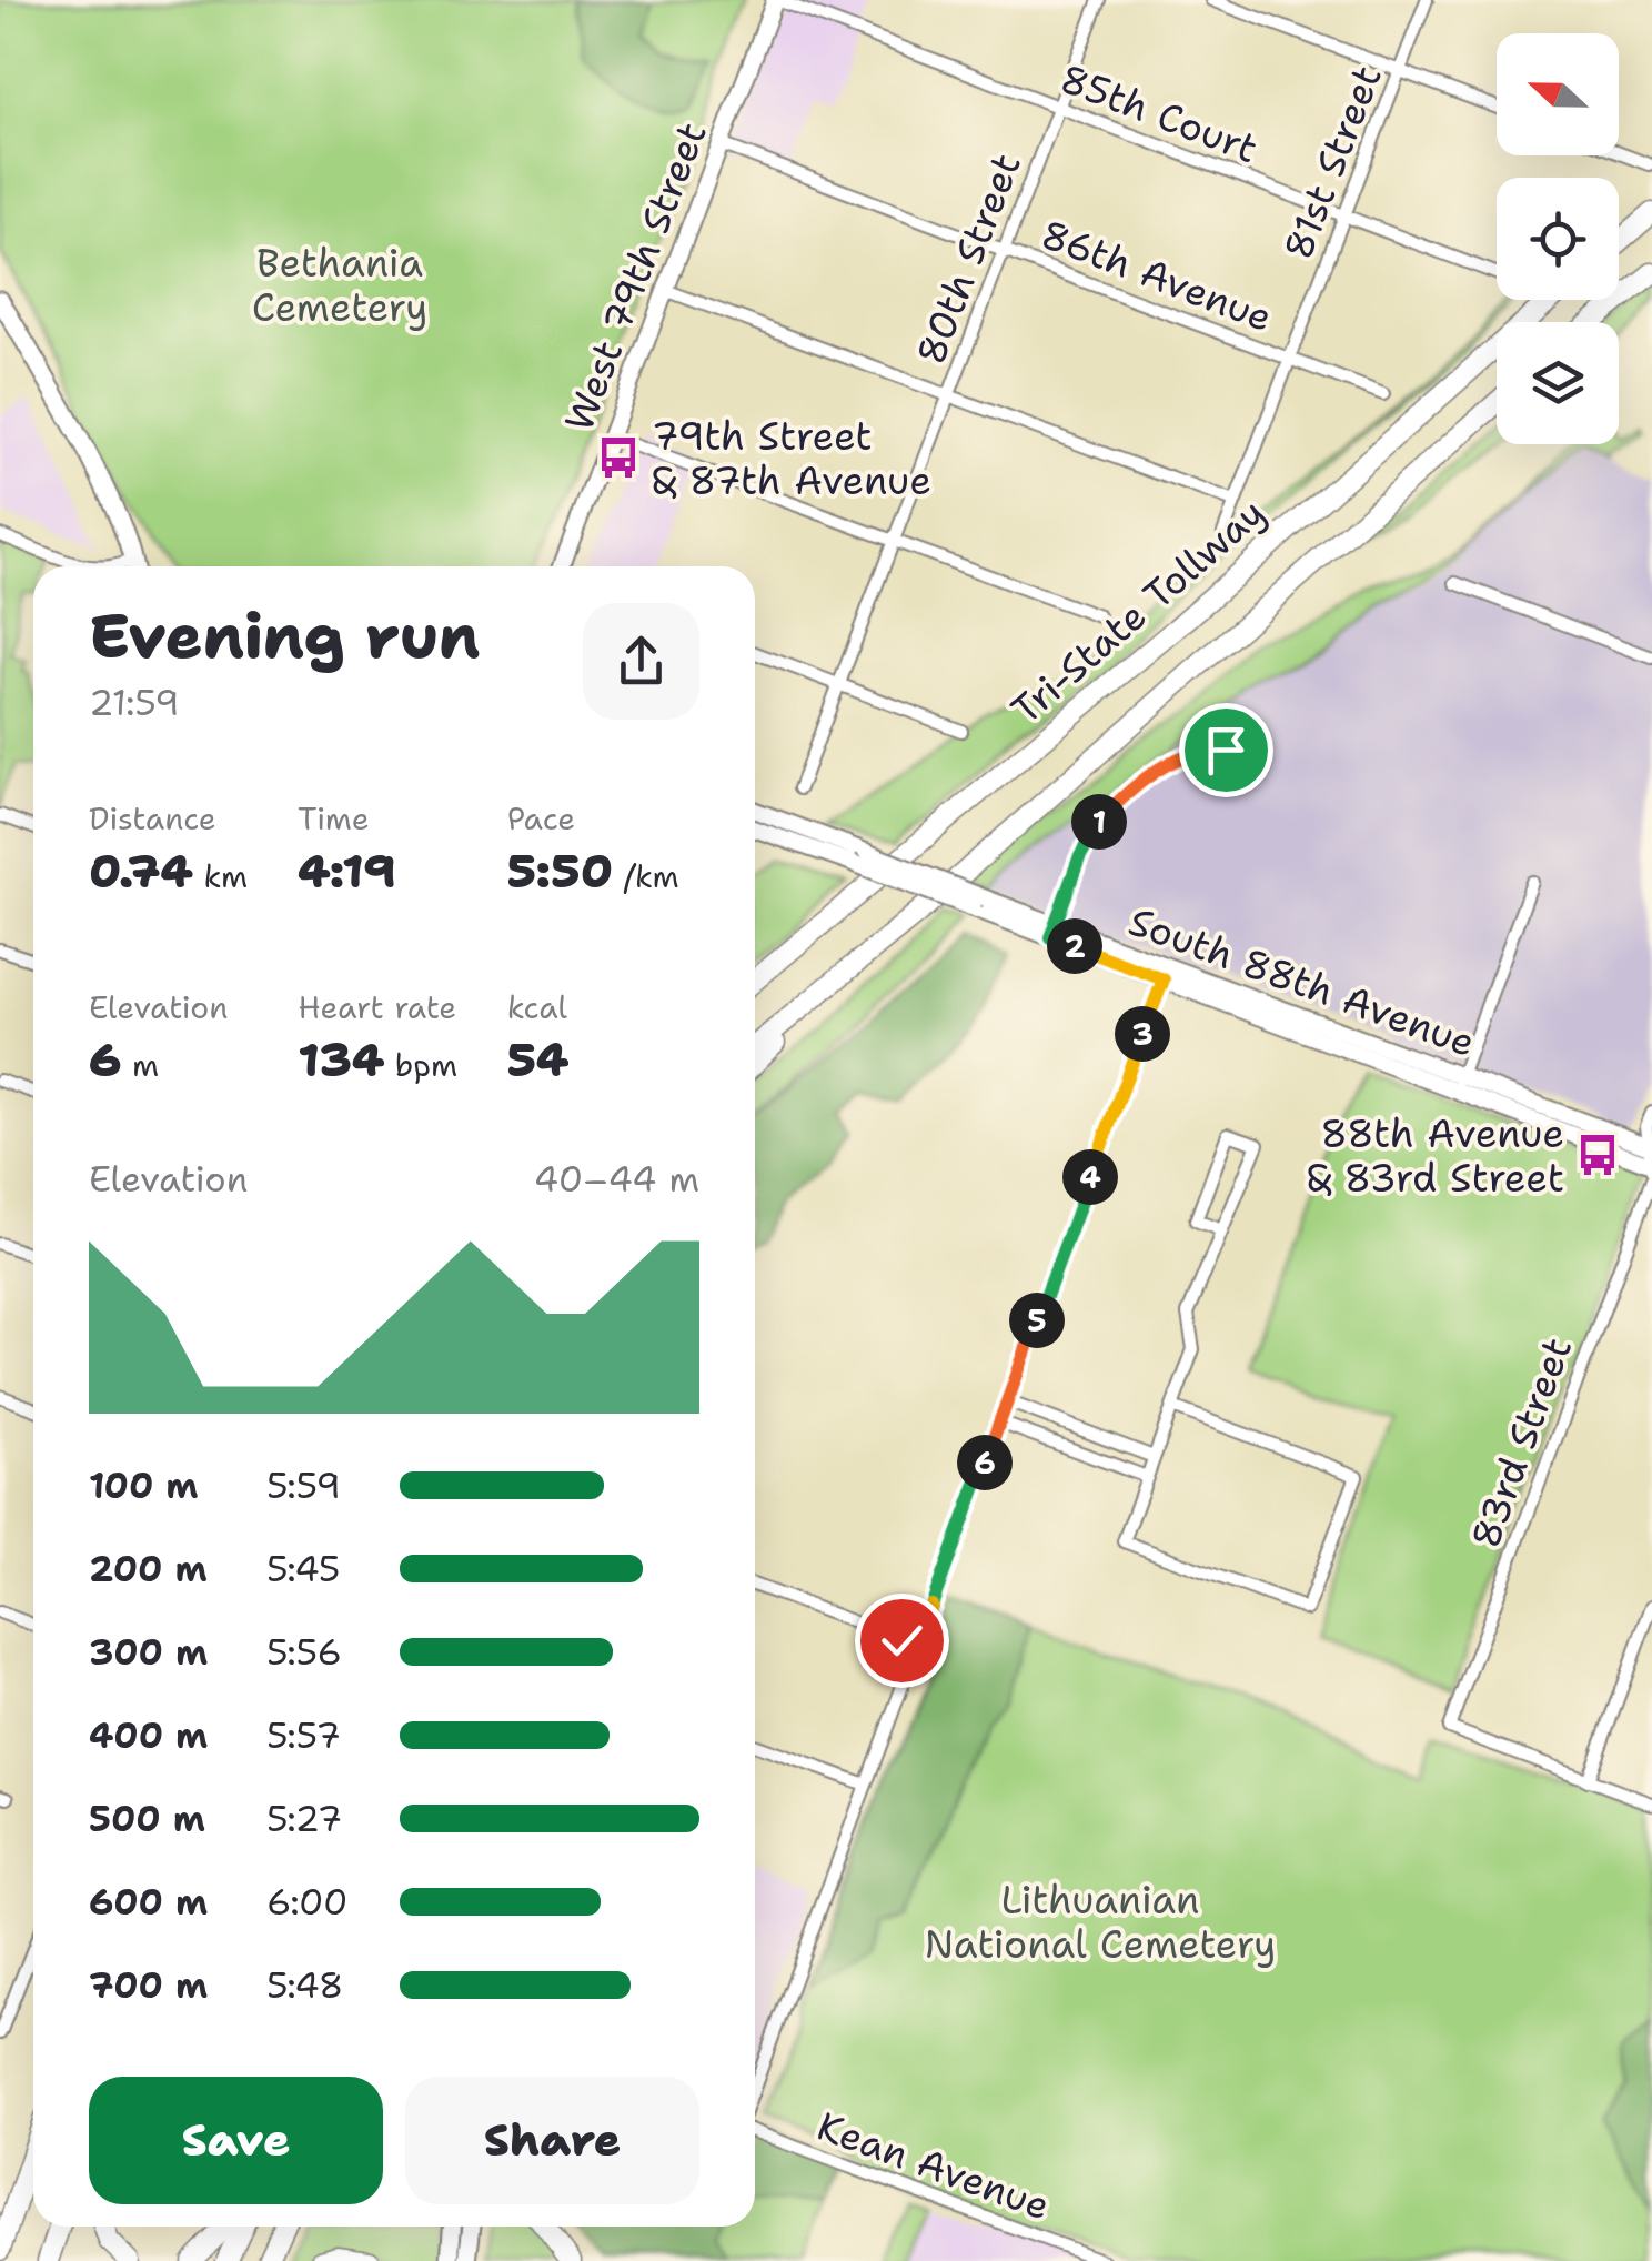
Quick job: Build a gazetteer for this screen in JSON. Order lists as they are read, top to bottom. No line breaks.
{"streets":{"highway":["Tri-State Tollway"],"street":["85th Court","81st Street","80th Street","86th Avenue","West 79th Street","South 88th Avenue","83rd Street","Kean Avenue"]},"crossings":[["85th Court","81st Street"],["85th Court","80th Street"],["85th Court","West 79th Street"],["81st Street","86th Avenue"],["80th Street","86th Avenue"],["86th Avenue","West 79th Street"],["South 88th Avenue","83rd Street"]],"parks":["Bethania Cemetery","Lithuanian National Cemetery"],"places":{"bus stop":["79th Street & 87th Avenue","88th Avenue & 83rd Street"]},"north":"left","page":{"heading":["Evening run","21:59"],"stats":[["Distance","0.74 km"],["Time","4:19"],["Pace","5:50 /km"],["Elevation","6 m"],["Heart rate","134 bpm"],["kcal","54"]],"pins":["1","2","3","4","5","6"],"chart":["Elevation","40–44 m"],"list":[{"name":"100 m","note":"5:59"},{"name":"200 m","note":"5:45"},{"name":"300 m","note":"5:56"},{"name":"400 m","note":"5:57"},{"name":"500 m","note":"5:27"},{"name":"600 m","note":"6:00"},{"name":"700 m","note":"5:48"}],"buttons":["Save","Share"]}}
